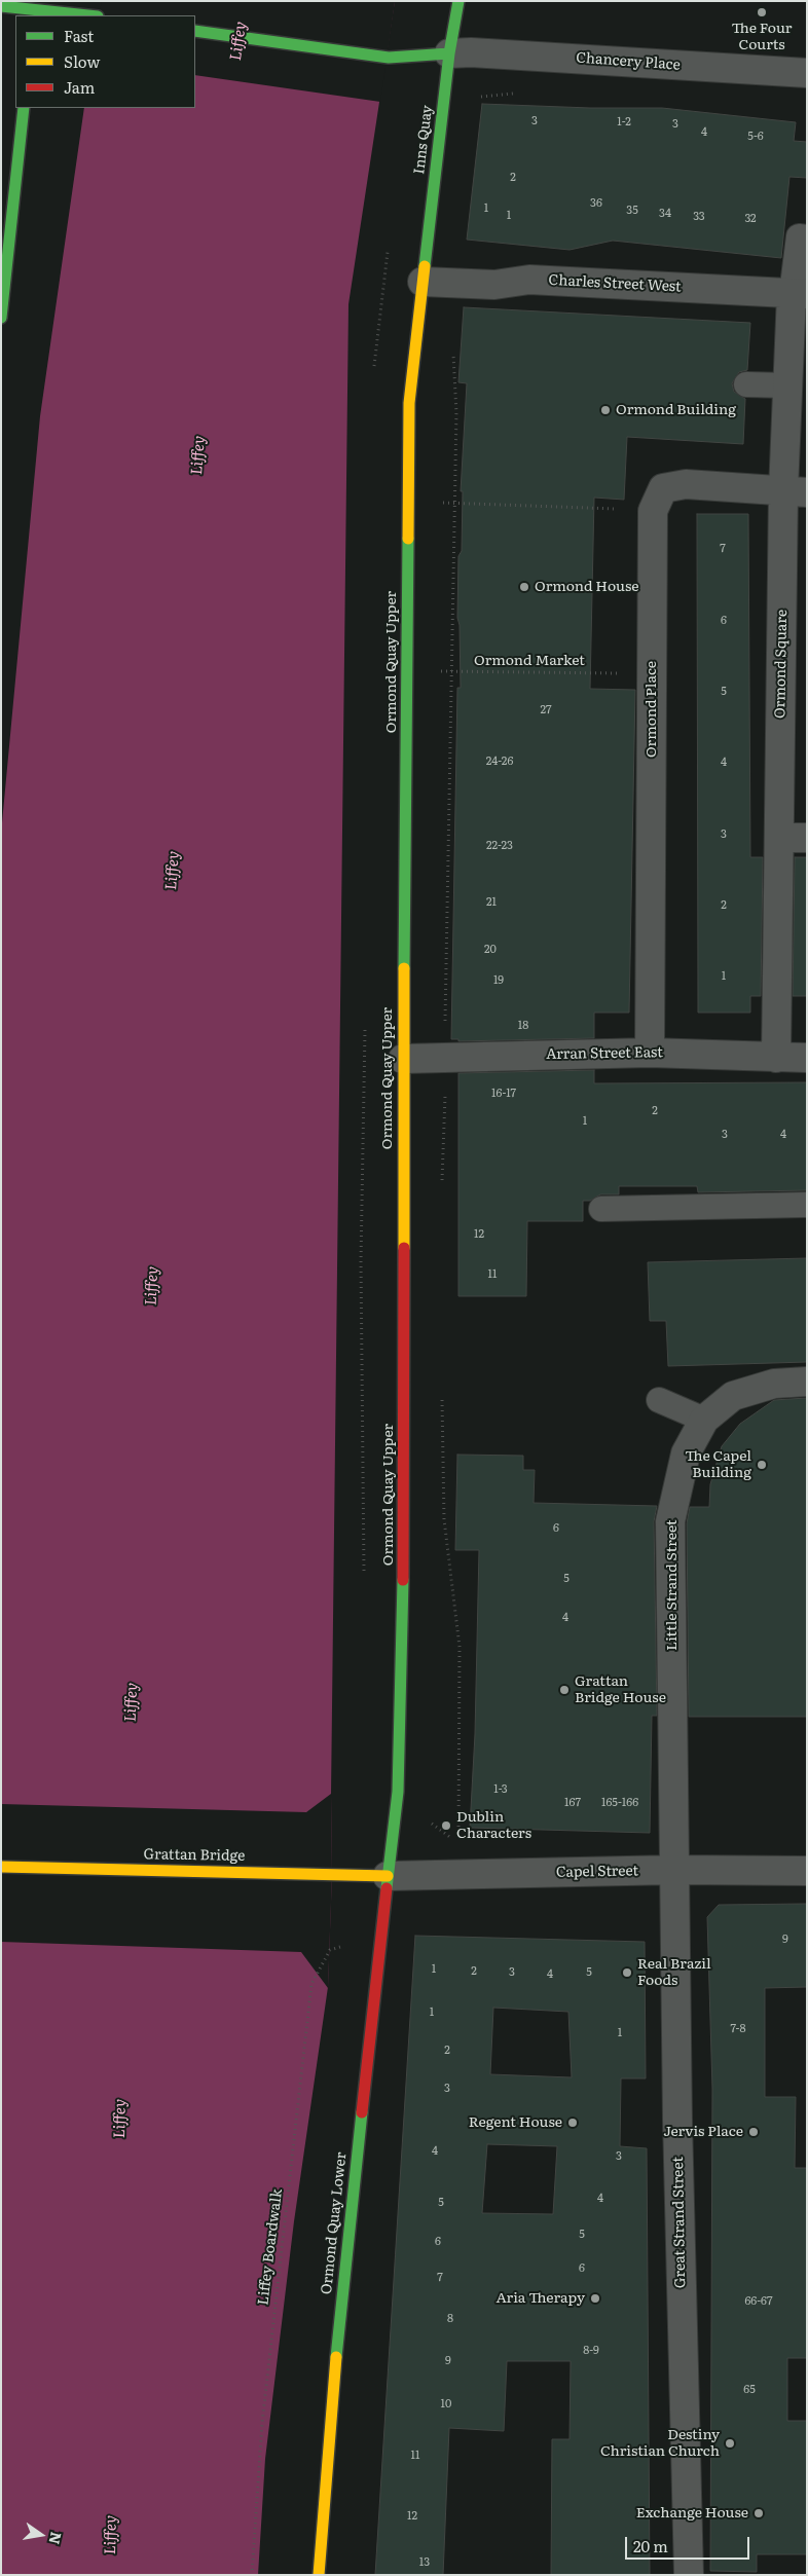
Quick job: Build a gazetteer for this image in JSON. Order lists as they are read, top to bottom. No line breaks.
{"streets":{"main road":["Inns Quay","Ormond Quay Upper","Grattan Bridge","Ormond Quay Lower"],"street":["Chancery Place","Charles Street West","Ormond Square","Ormond Place","Arran Street East","Little Strand Street","Capel Street","Great Strand Street"],"path":["Ormond Market","Liffey Boardwalk"]},"crossings":[["Chancery Place","Inns Quay"],["Inns Quay","Charles Street West"],["Inns Quay","Ormond Quay Upper"],["Charles Street West","Ormond Quay Upper"],["Charles Street West","Ormond Square"],["Ormond Market","Ormond Quay Upper"],["Ormond Market","Ormond Place"],["Ormond Quay Upper","Arran Street East"],["Ormond Quay Upper","Grattan Bridge"],["Ormond Quay Upper","Capel Street"],["Ormond Quay Upper","Ormond Quay Lower"],["Ormond Square","Ormond Place"],["Ormond Square","Arran Street East"],["Ormond Place","Arran Street East"],["Little Strand Street","Capel Street"],["Little Strand Street","Great Strand Street"],["Grattan Bridge","Capel Street"],["Grattan Bridge","Ormond Quay Lower"],["Capel Street","Great Strand Street"],["Capel Street","Ormond Quay Lower"]],"water":["Liffey"],"places":["The Four Courts","Ormond Building","Ormond House","The Capel Building","Grattan Bridge House","Dublin Characters","Real Brazil Foods","Regent House","Jervis Place","Aria Therapy","Destiny Christian Church","Exchange House"],"house_numbers":["3","1-2","3","4","5-6","2","36","1","35","34","1","33","32","7","6","5","27","24-26","4","3","22-23","21","2","20","1","19","18","16-17","2","1","3","4","12","11","6","5","4","1-3","167","165-166","9","1","2","3","5","4","1","7-8","1","2","3","4","3","4","5","5","6","6","7","66-67","8","8-9","9","65","10","11","12","13"],"legend":["Fast","Slow","Jam"],"scale_bar":"20 m","north":"right"}
